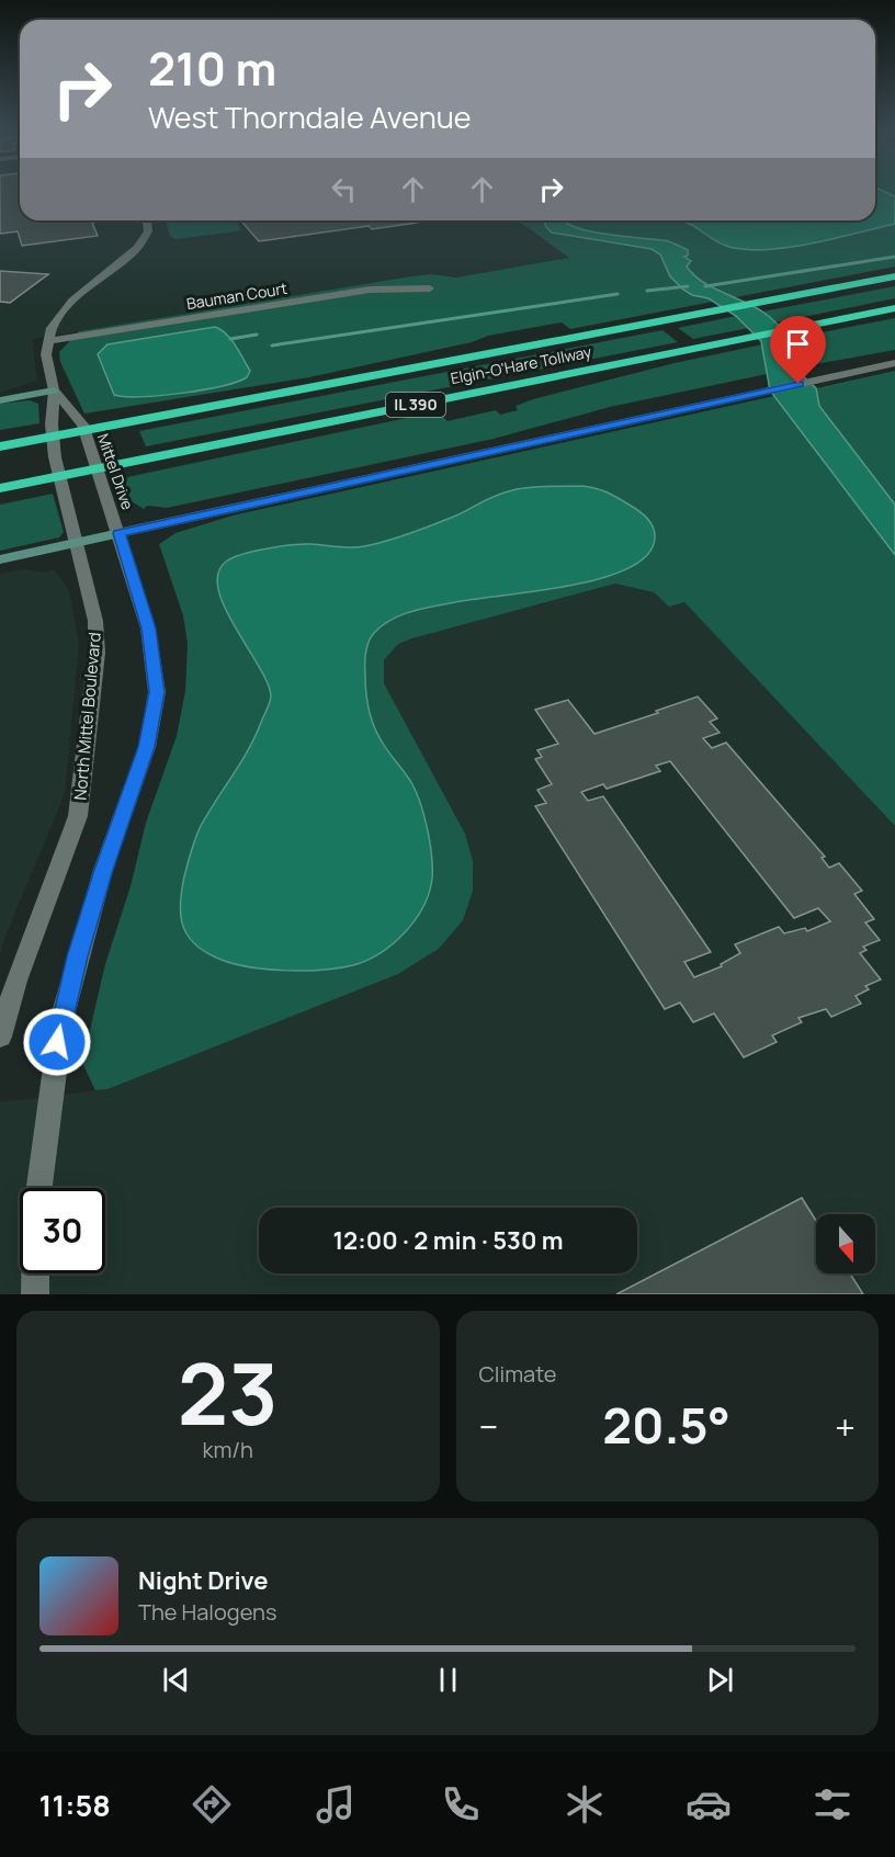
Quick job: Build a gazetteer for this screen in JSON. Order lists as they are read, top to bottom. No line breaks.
{"streets":{"highway":["Elgin-O'Hare Tollway","IL 390"],"street":["Bauman Court","Mittel Drive","North Mittel Boulevard"]},"crossings":[["Bauman Court","Mittel Drive"],["Mittel Drive","North Mittel Boulevard"]],"north":"bottom","page":{"turn":["210 m","West Thorndale Avenue"],"limit":"30","trip":"12:00 · 2 min · 530 m","tile":[["23","km/h"],"Climate"],"heat":["−","20.5°","+"],"song":["Night Drive","The Halogens"],"tabs":"11:58"}}
